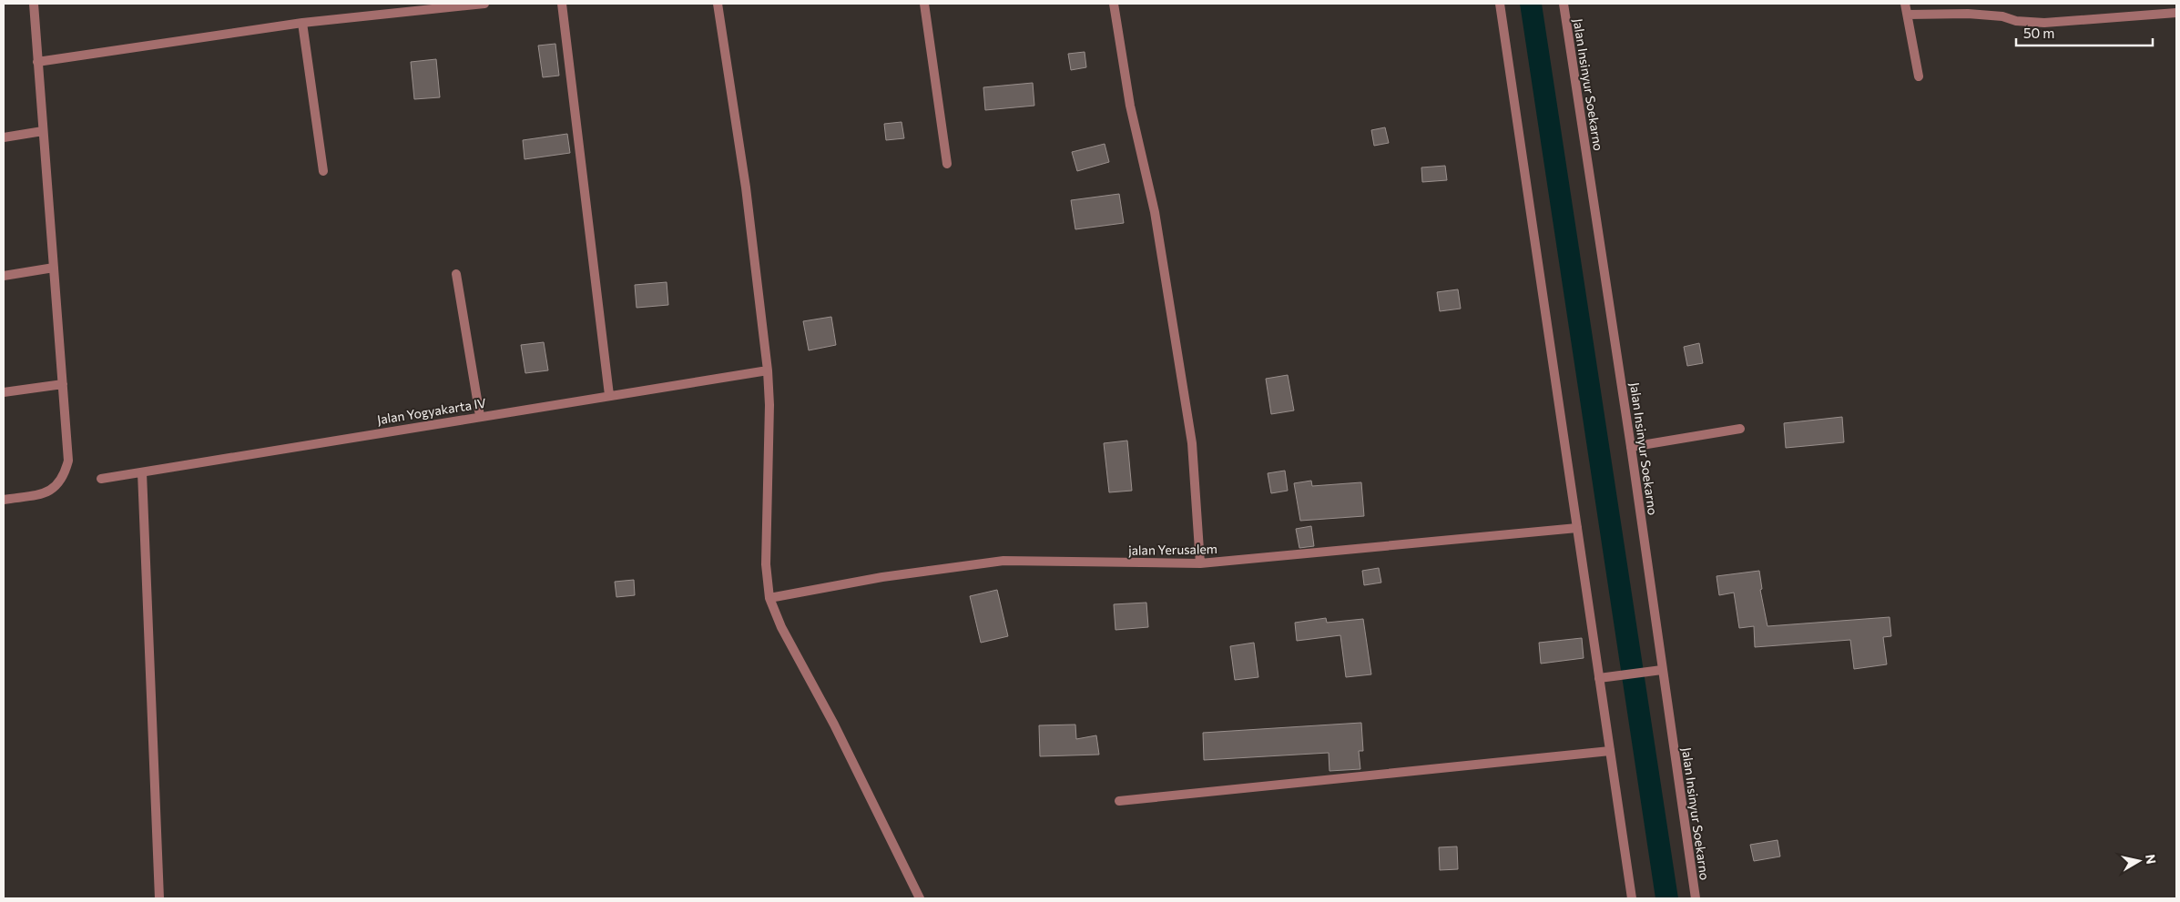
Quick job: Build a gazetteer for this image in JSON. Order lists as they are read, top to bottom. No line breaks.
{"streets":{"street":["Jalan Insinyur Soekarno","Jalan Yogyakarta IV","jalan Yerusalem"]},"scale_bar":"50 m","north":"right"}
